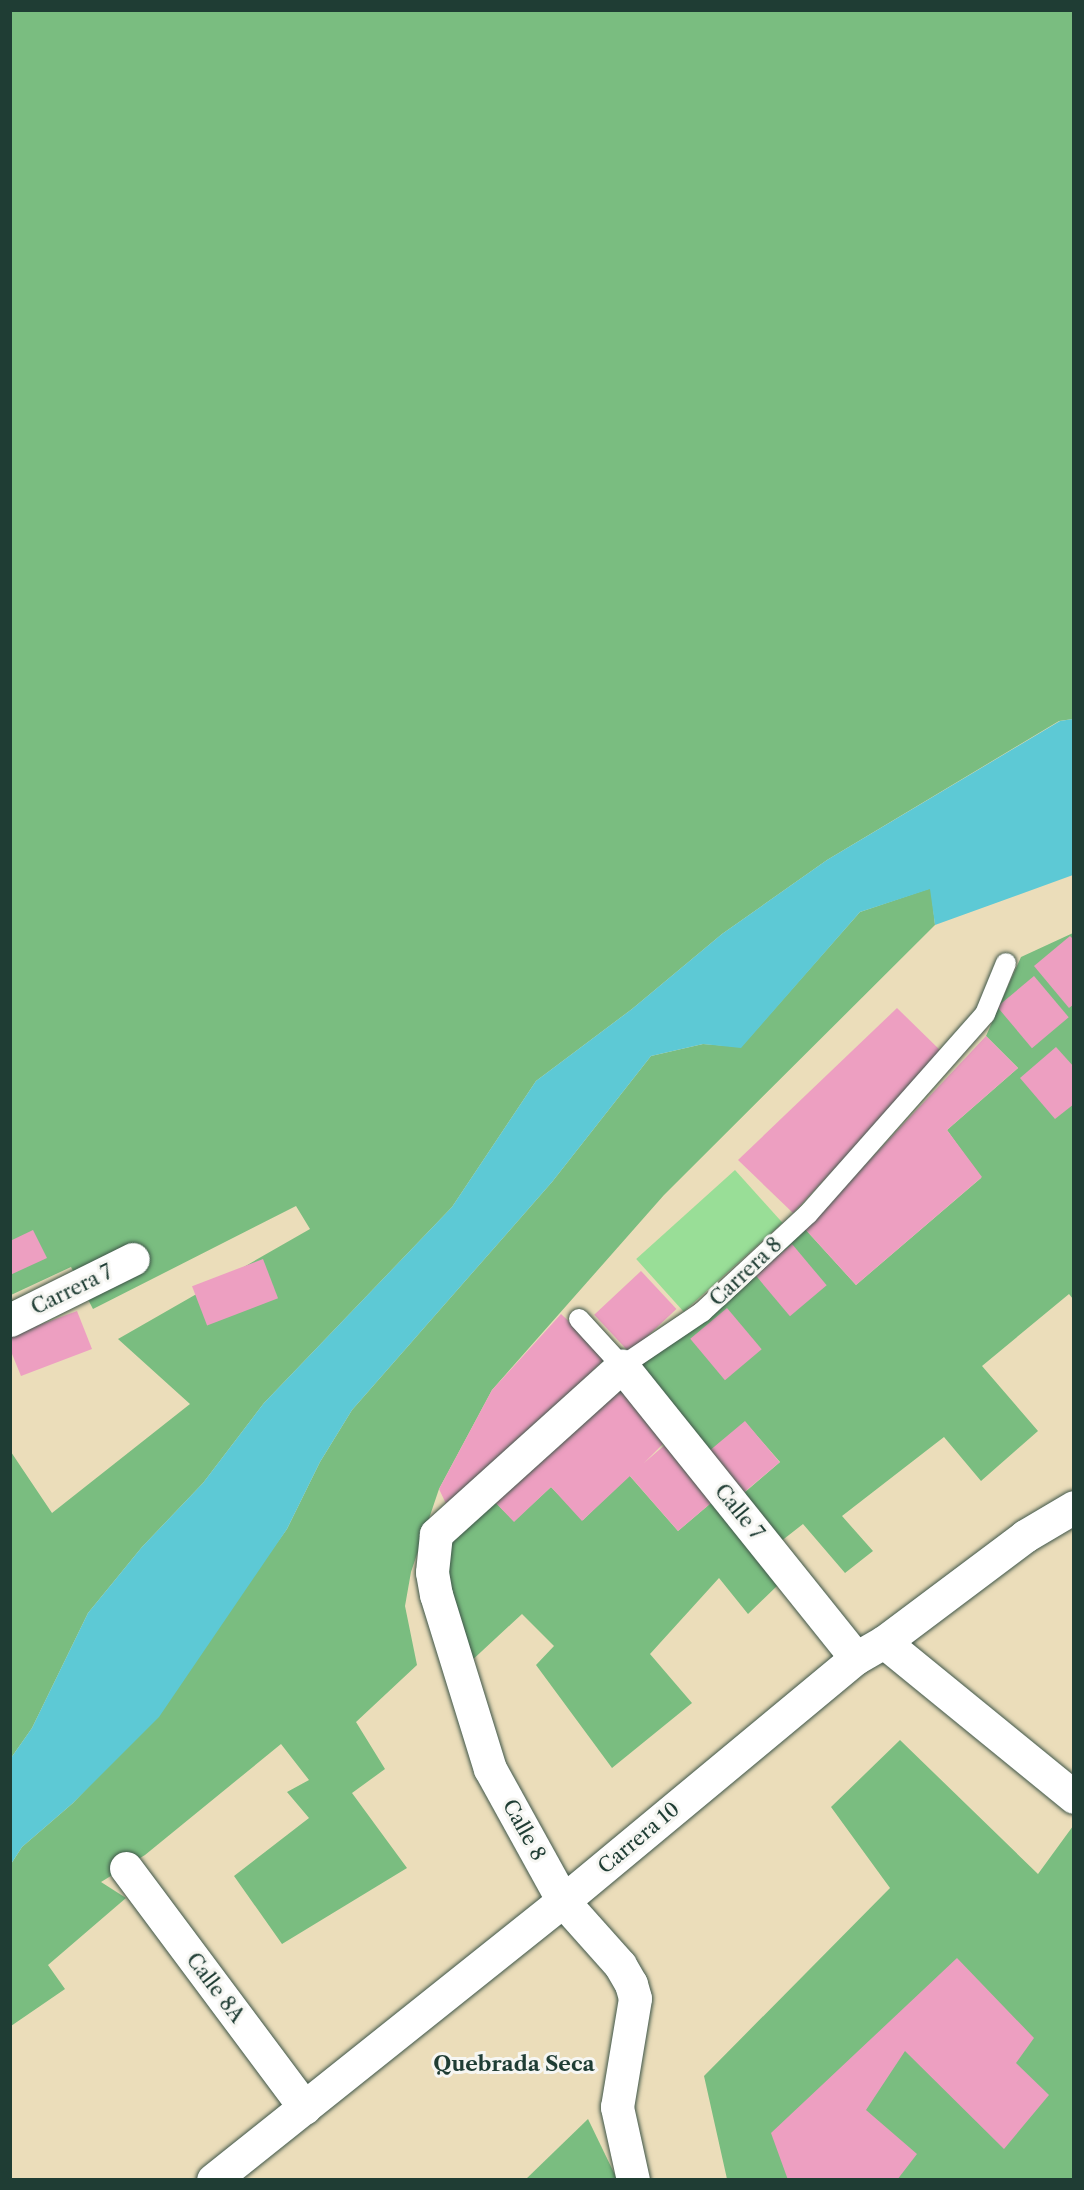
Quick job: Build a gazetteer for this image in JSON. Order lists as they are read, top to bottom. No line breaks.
{"streets":{"street":["Carrera 8","Carrera 7","Calle 7","Calle 8","Carrera 10","Calle 8A"]},"crossings":[["Carrera 8","Calle 7"],["Carrera 8","Calle 8"],["Calle 7","Carrera 10"],["Calle 8","Carrera 10"],["Carrera 10","Calle 8A"]],"districts":["Quebrada Seca"]}
